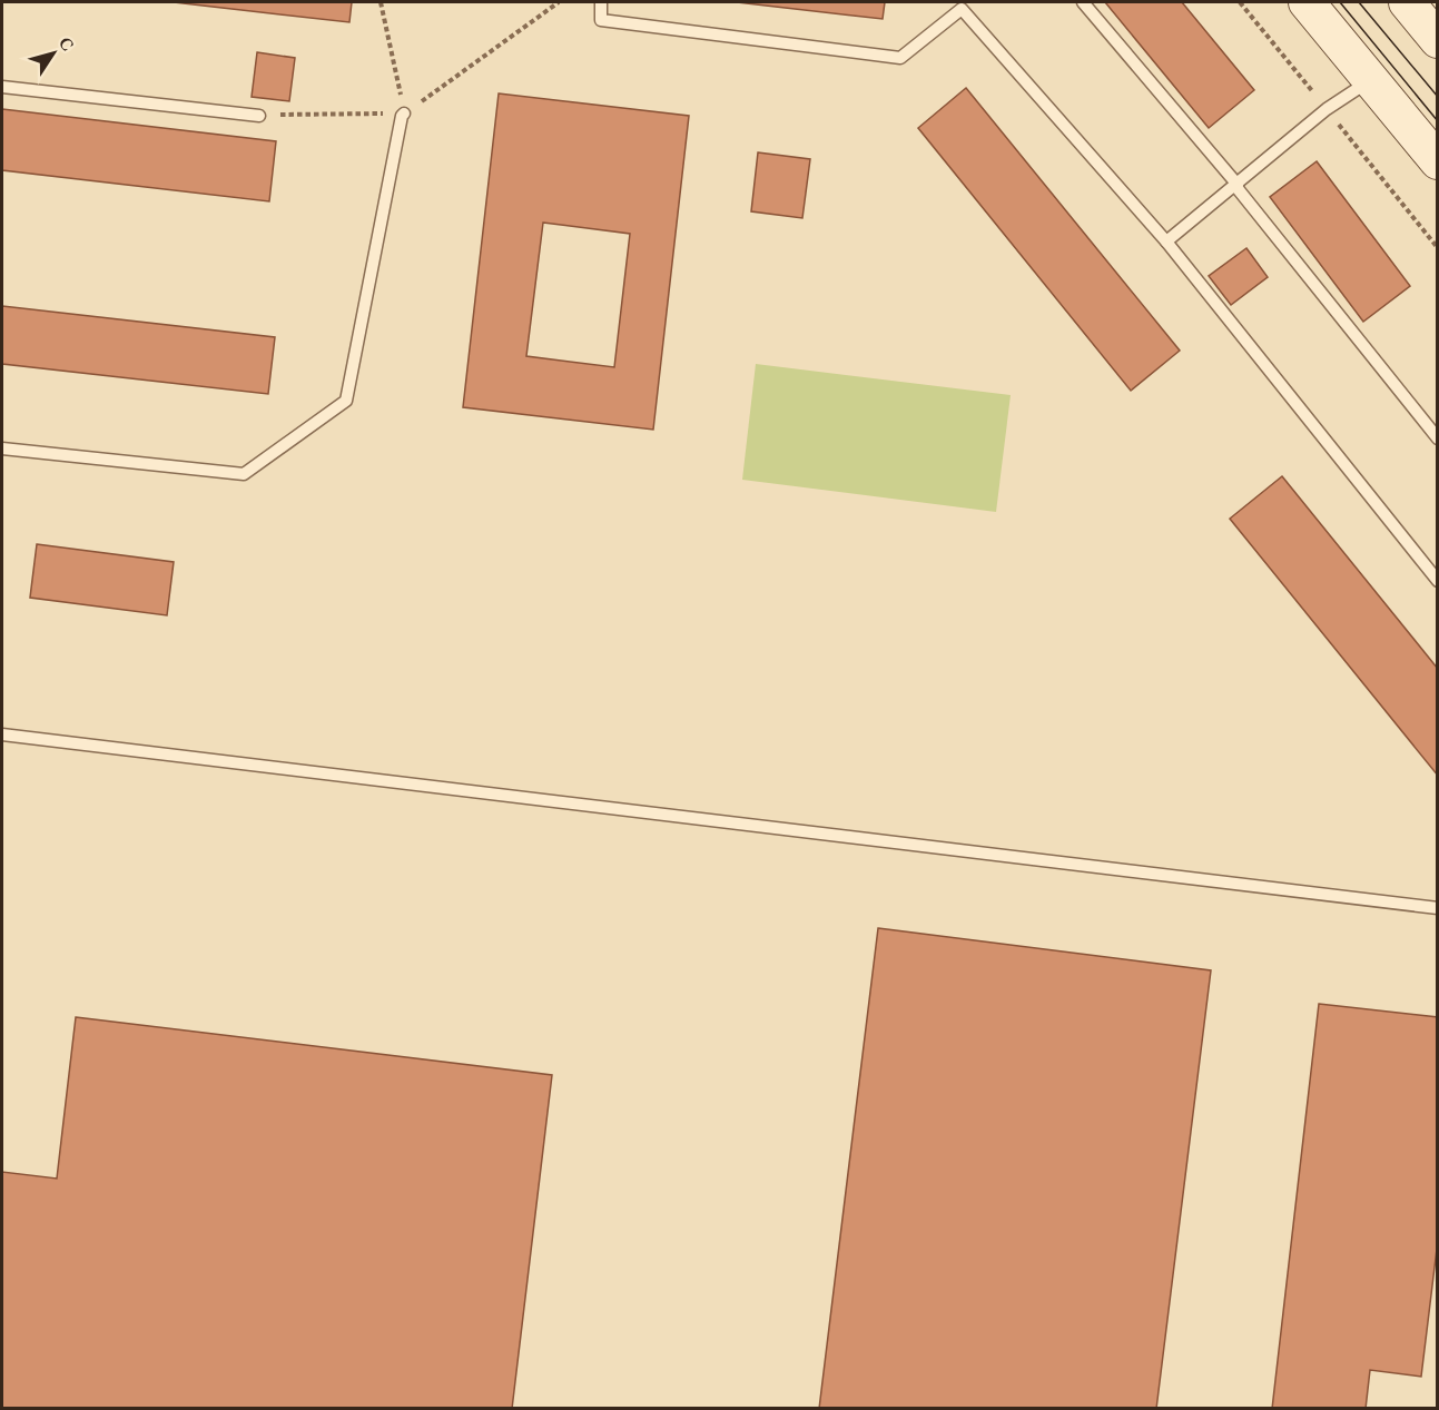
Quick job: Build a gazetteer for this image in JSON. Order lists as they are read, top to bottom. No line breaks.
{"north":"top right"}
